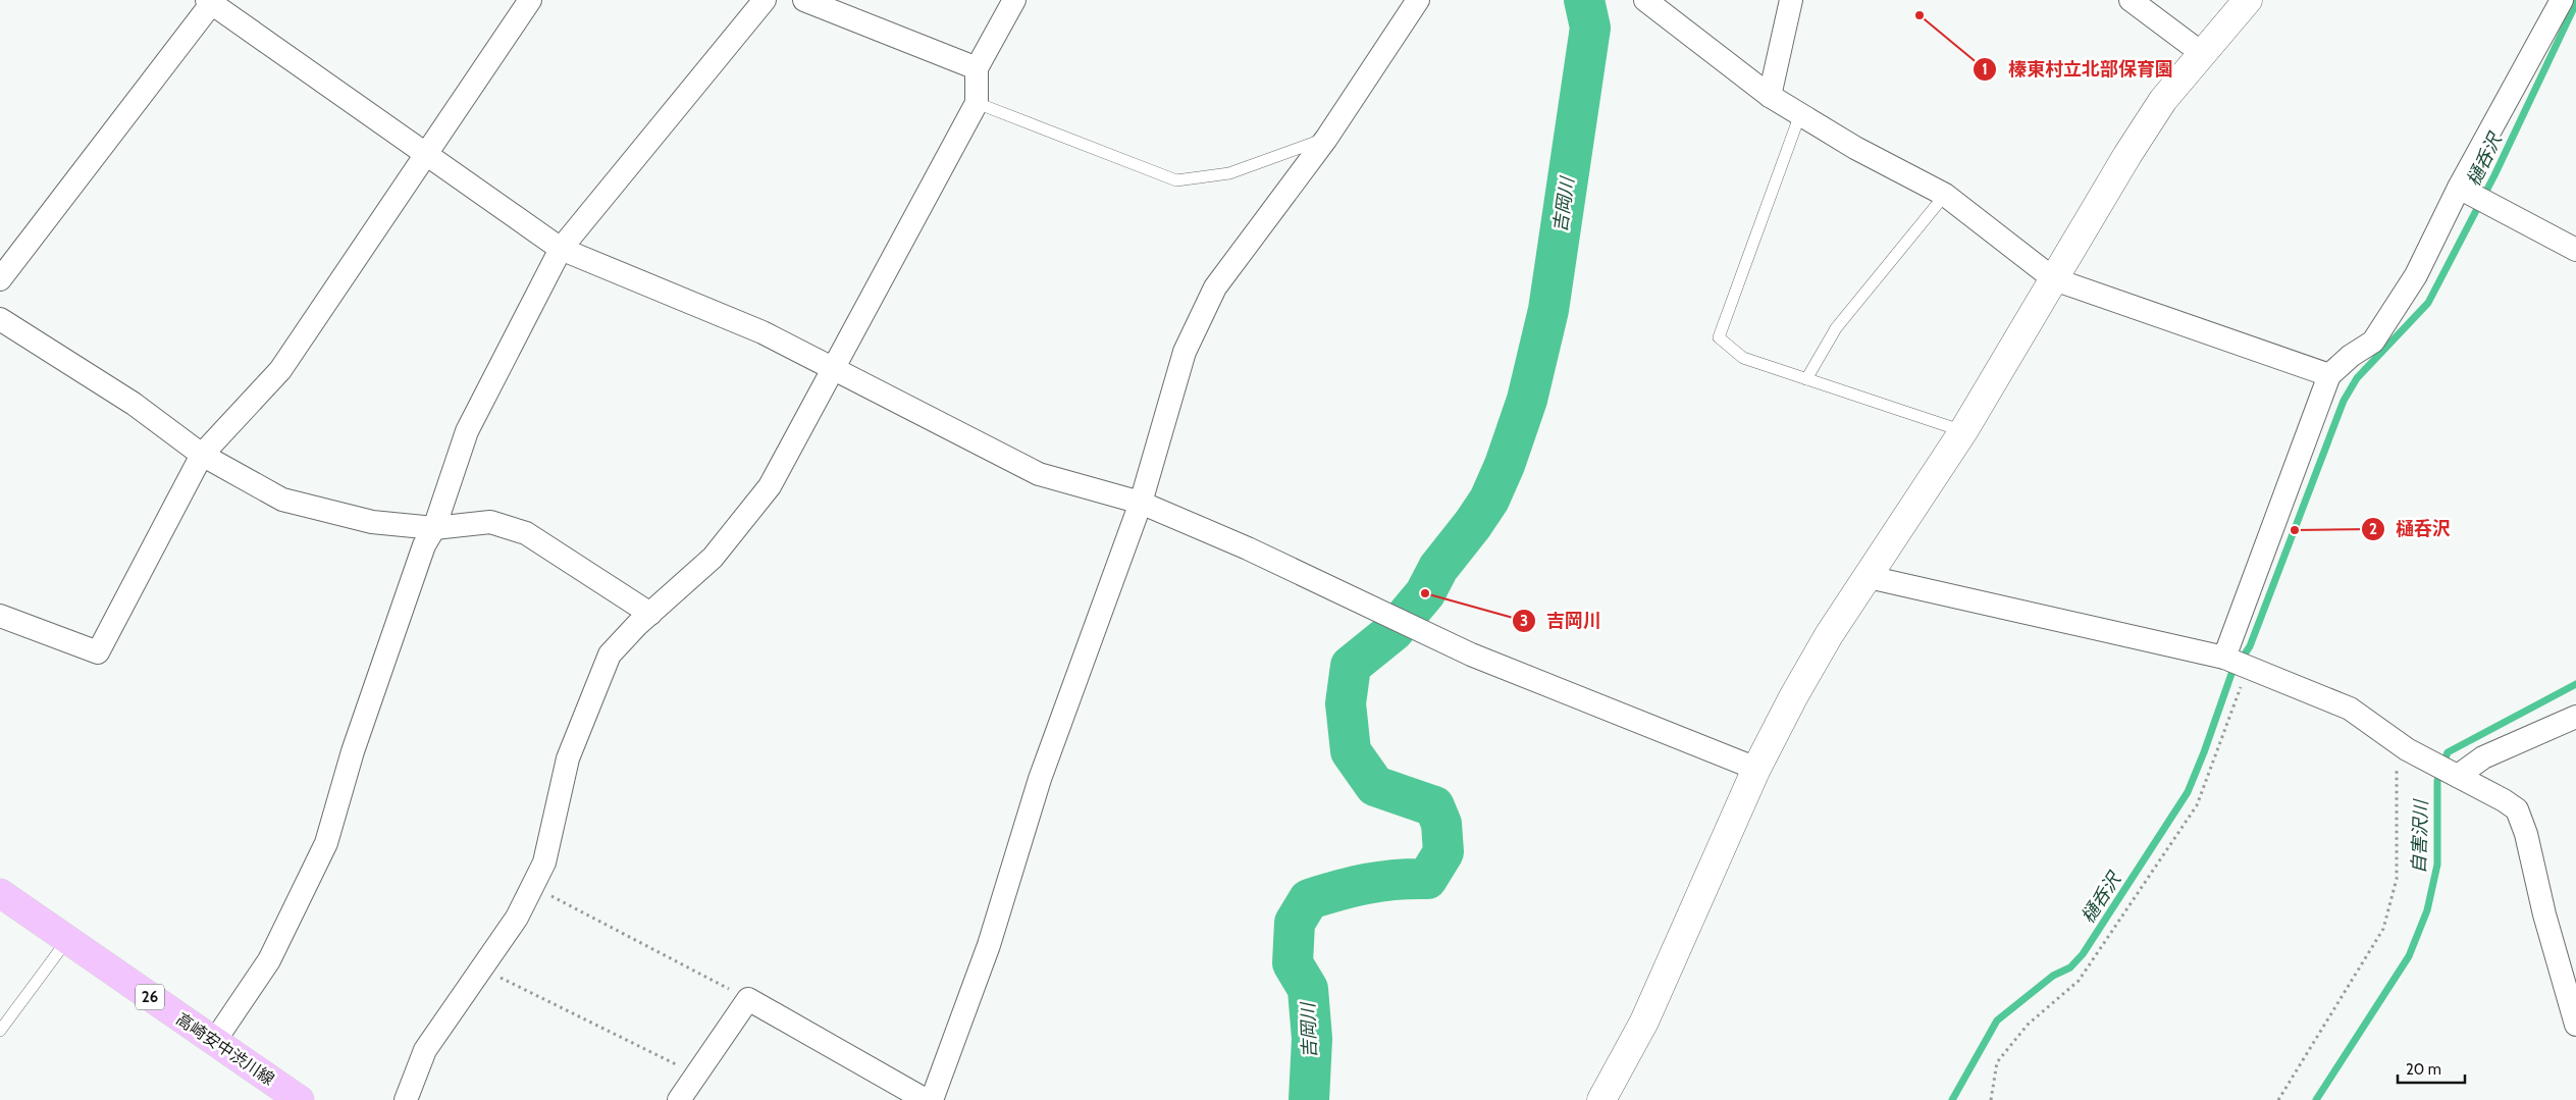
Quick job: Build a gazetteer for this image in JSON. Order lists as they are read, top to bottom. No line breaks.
{"streets":{"main road":["26","高崎安中渋川線"]},"water":["樋呑沢","吉岡川","自害沢川"],"places":["榛東村立北部保育園","樋呑沢","吉岡川"],"scale_bar":"20 m"}
